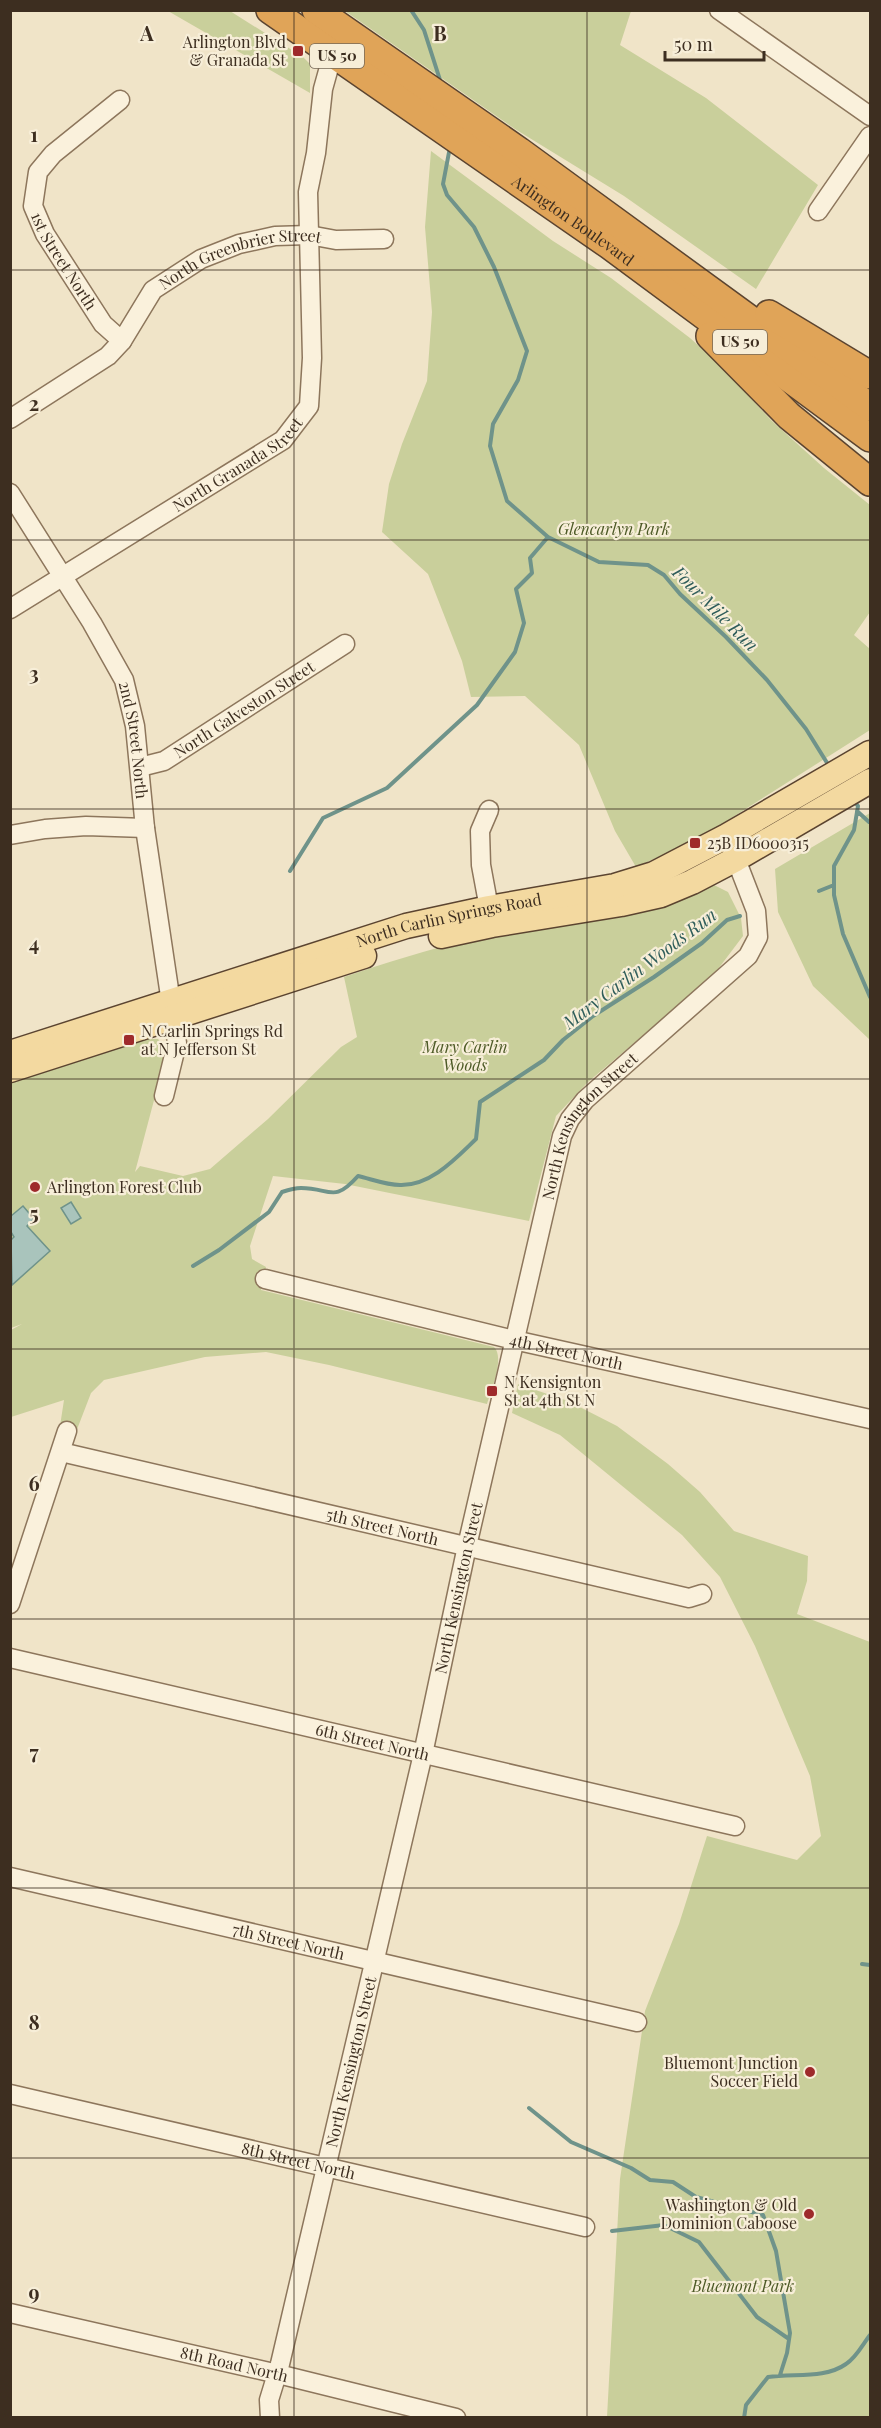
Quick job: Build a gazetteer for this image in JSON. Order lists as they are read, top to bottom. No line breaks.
{"streets":{"highway":["US 50","Arlington Boulevard"],"main road":["North Carlin Springs Road"],"street":["1st Street North","North Greenbrier Street","North Granada Street","North Galveston Street","2nd Street North","North Kensington Street","4th Street North","5th Street North","6th Street North","7th Street North","8th Street North","8th Road North"]},"crossings":[["Arlington Boulevard","North Granada Street"],["1st Street North","North Greenbrier Street"],["North Greenbrier Street","North Granada Street"],["North Granada Street","2nd Street North"],["North Galveston Street","2nd Street North"],["2nd Street North","North Carlin Springs Road"],["North Carlin Springs Road","North Kensington Street"],["North Kensington Street","4th Street North"],["North Kensington Street","5th Street North"],["North Kensington Street","6th Street North"],["North Kensington Street","7th Street North"],["North Kensington Street","8th Street North"],["North Kensington Street","8th Road North"]],"water":["Four Mile Run","Mary Carlin Woods Run"],"parks":["Glencarlyn Park","Mary Carlin Woods","Bluemont Park"],"places":{"transit":["Arlington Blvd & Granada St","25B ID6000315","N Carlin Springs Rd at N Jefferson St","N Kensignton St at 4th St N"],"other":["Arlington Forest Club","Bluemont Junction Soccer Field","Washington & Old Dominion Caboose"]},"scale_bar":"50 m","grid":{"columns":["A","B"],"rows":["1","2","3","4","5","6","7","8","9"]}}
